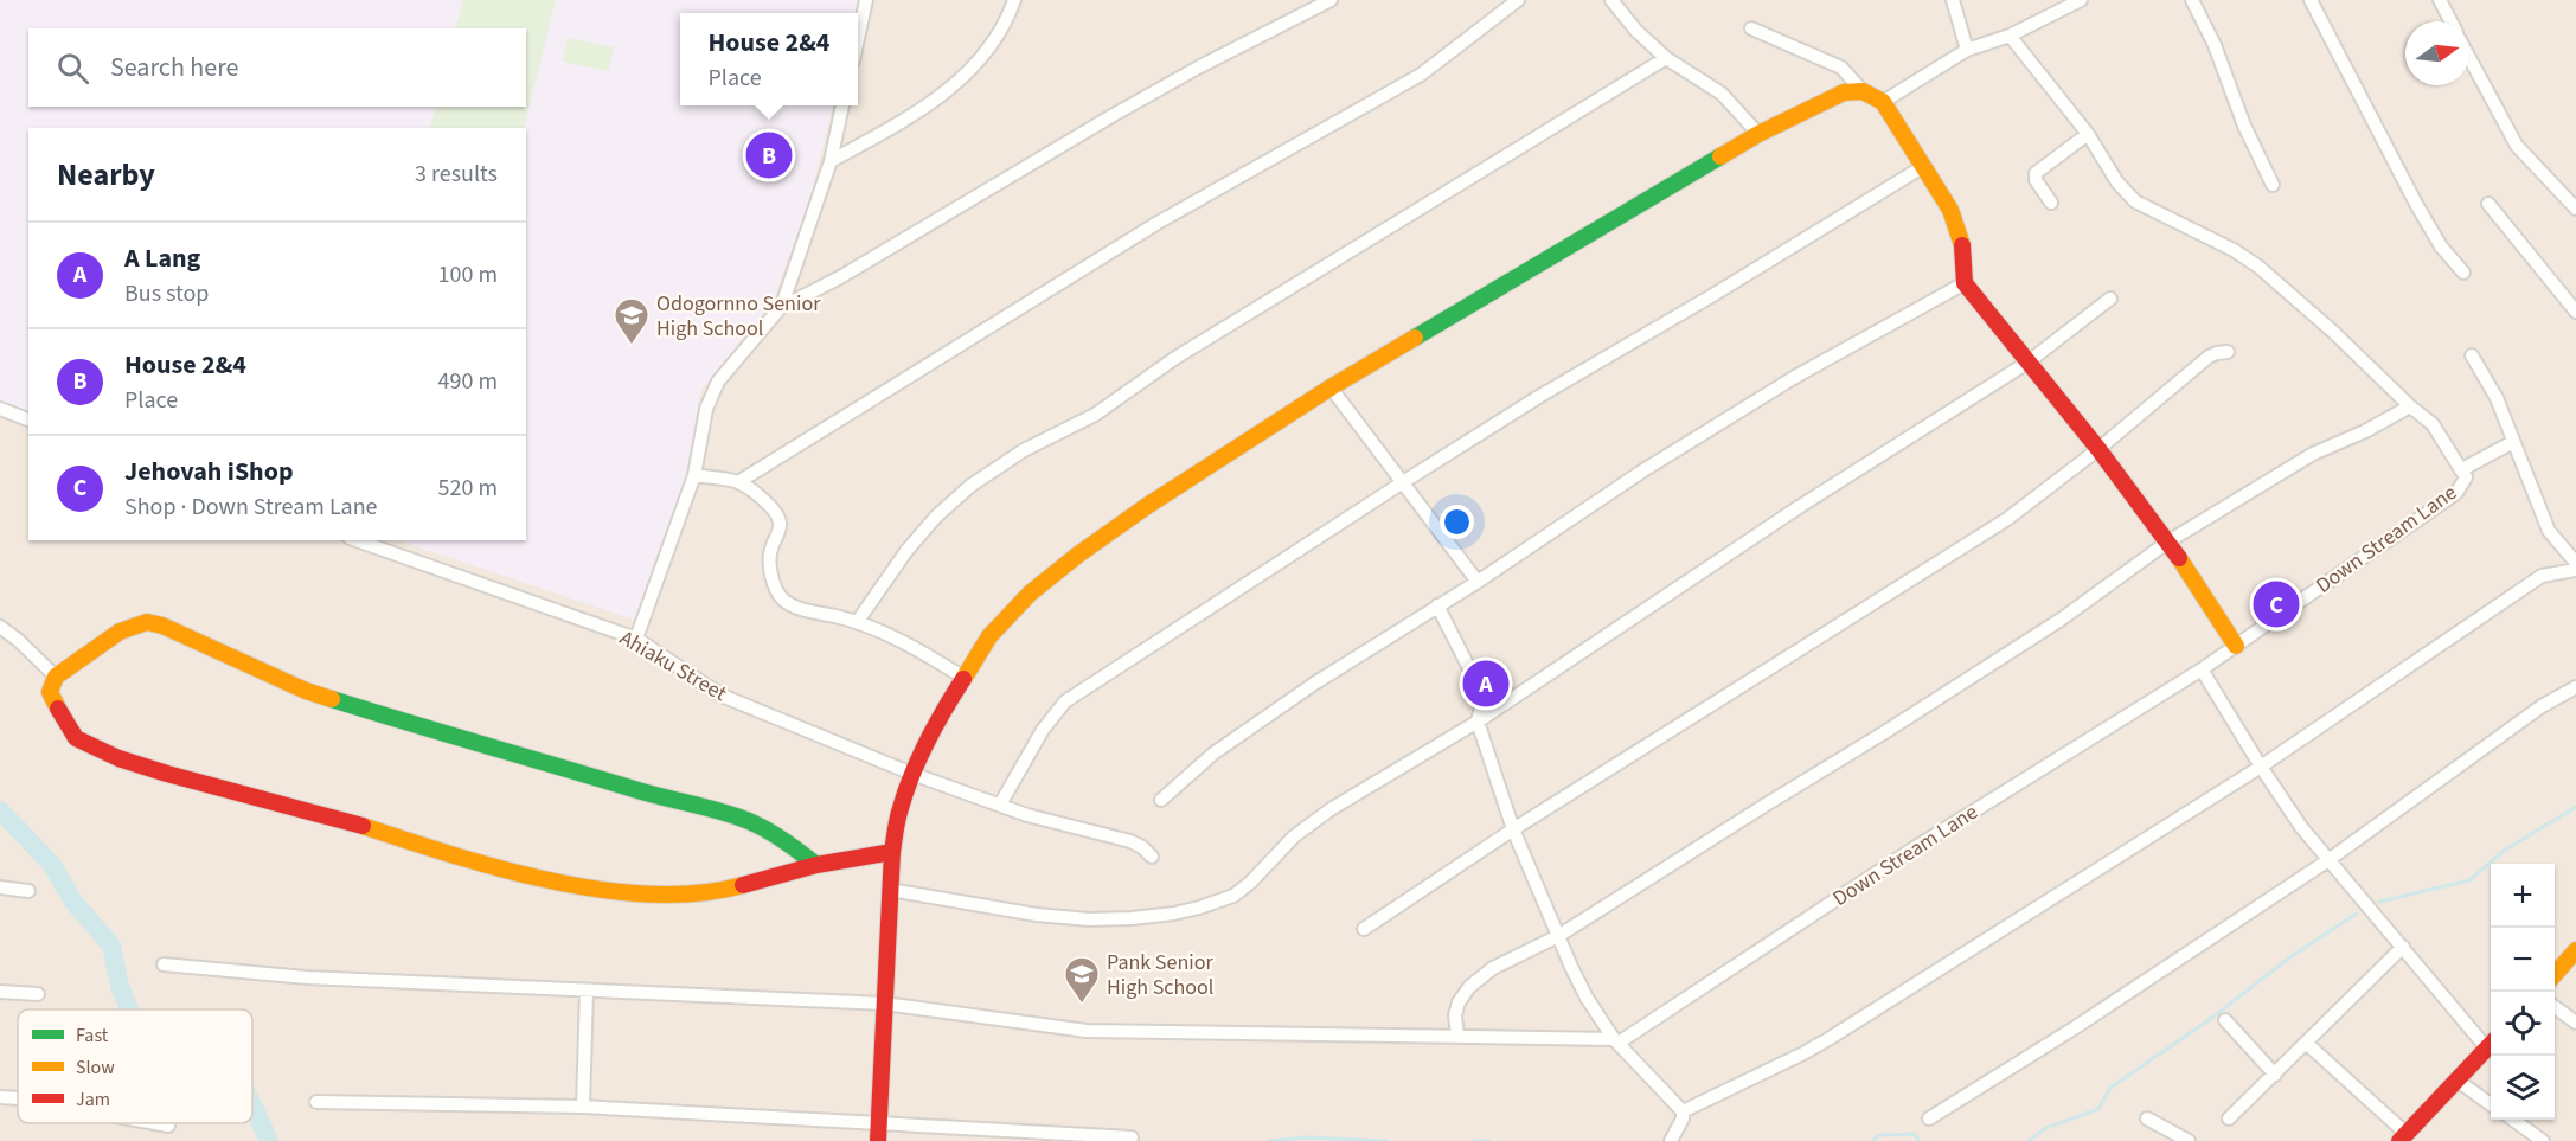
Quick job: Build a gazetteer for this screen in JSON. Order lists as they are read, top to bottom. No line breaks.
{"streets":{"street":["Down Stream Lane","Ahiaku Street"]},"places":{"school or university":["Odogornno Senior High School","Pank Senior High School"]},"legend":["Fast","Slow","Jam"],"north":"right","page":{"popup":["House 2&4","Place"],"search":"Search here","heading":["Nearby","3 results"],"pins":["B","C","A"],"list":[{"mark":"A","name":"A Lang","note":"Bus stop","value":"100 m"},{"mark":"B","name":"House 2&4","note":"Place","value":"490 m"},{"mark":"C","name":"Jehovah iShop","note":"Shop · Down Stream Lane","value":"520 m"}],"map_buttons":["+","−"]}}
